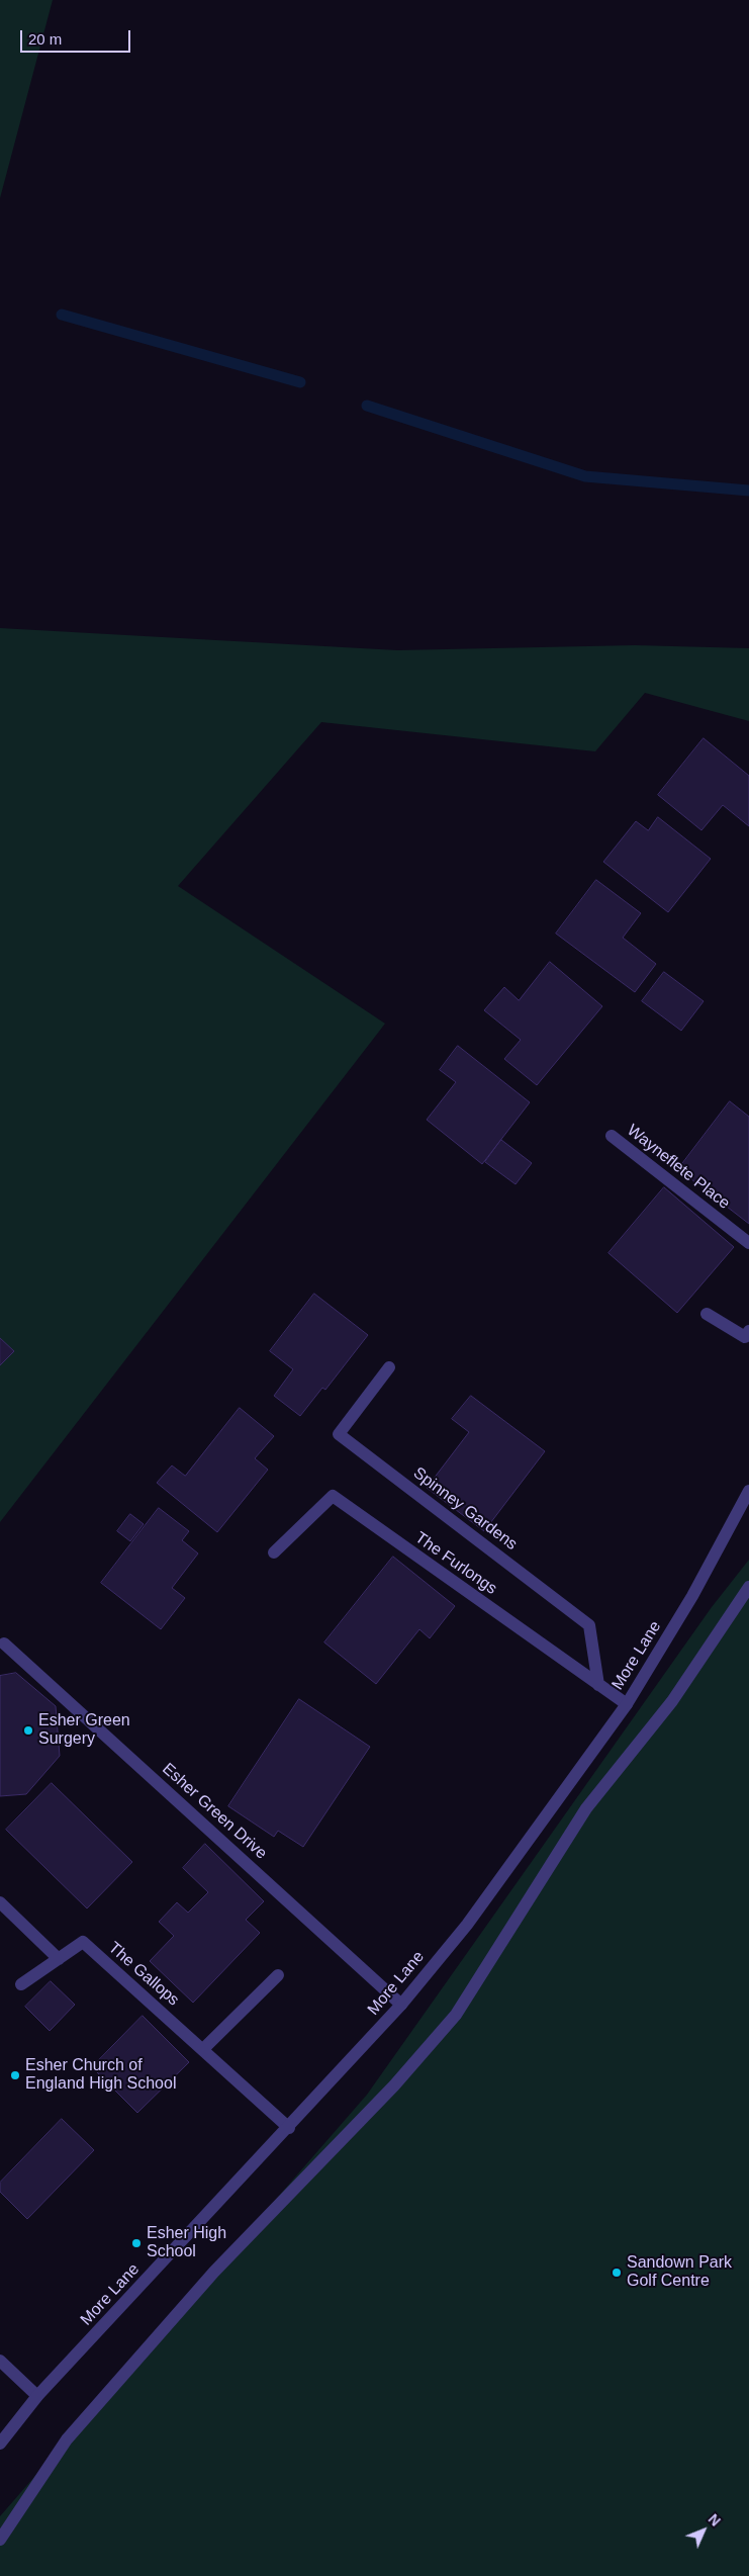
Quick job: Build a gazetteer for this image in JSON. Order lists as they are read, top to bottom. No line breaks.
{"streets":{"street":["Wayneflete Place","Spinney Gardens","The Furlongs","More Lane","Esher Green Drive","The Gallops"]},"crossings":[["Spinney Gardens","The Furlongs"],["The Furlongs","More Lane"],["More Lane","Esher Green Drive"],["More Lane","The Gallops"]],"places":["Esher Green Surgery","Esher Church of England High School","Esher High School","Sandown Park Golf Centre"],"scale_bar":"20 m","north":"top right"}
